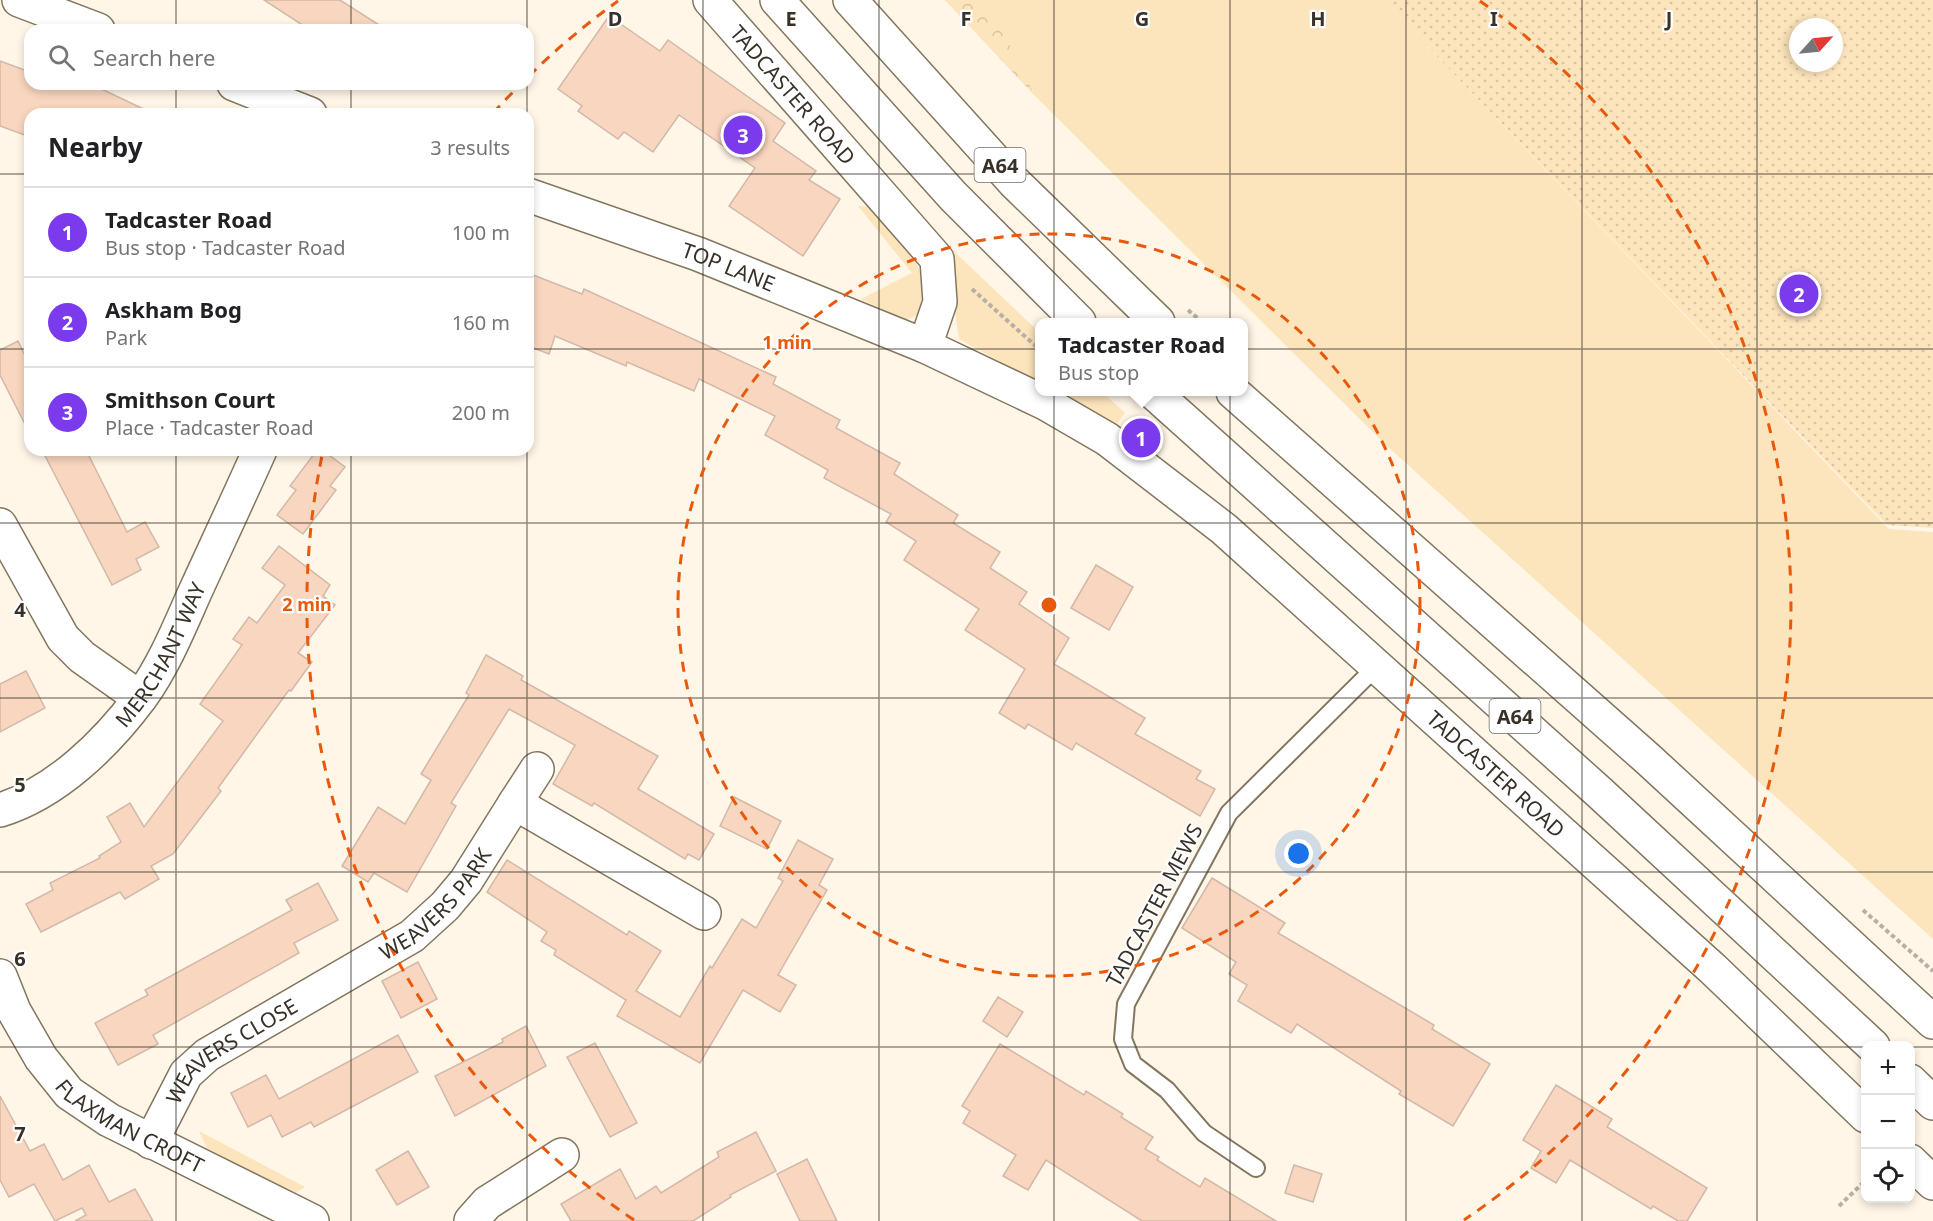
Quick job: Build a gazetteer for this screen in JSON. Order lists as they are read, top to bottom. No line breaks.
{"streets":{"main road":["TADCASTER ROAD","A64","TOP LANE","MERCHANT WAY","WEAVERS PARK","WEAVERS CLOSE","FLAXMAN CROFT"],"lane":["TADCASTER MEWS"]},"crossings":[["TADCASTER ROAD","TOP LANE"],["TADCASTER ROAD","TADCASTER MEWS"],["WEAVERS PARK","WEAVERS CLOSE"],["WEAVERS CLOSE","FLAXMAN CROFT"]],"north":"top right","page":{"search":"Search here","heading":["Nearby","3 results"],"pins":["3","2","1"],"list":[{"mark":"1","name":"Tadcaster Road","note":"Bus stop · Tadcaster Road","value":"100 m"},{"mark":"2","name":"Askham Bog","note":"Park","value":"160 m"},{"mark":"3","name":"Smithson Court","note":"Place · Tadcaster Road","value":"200 m"}],"popup":["Tadcaster Road","Bus stop"],"map_buttons":["+","−"]},"grid":{"columns":["D","E","F","G","H","I","J"],"rows":["4","5","6","7"]},"rings":["1 min","2 min"]}
